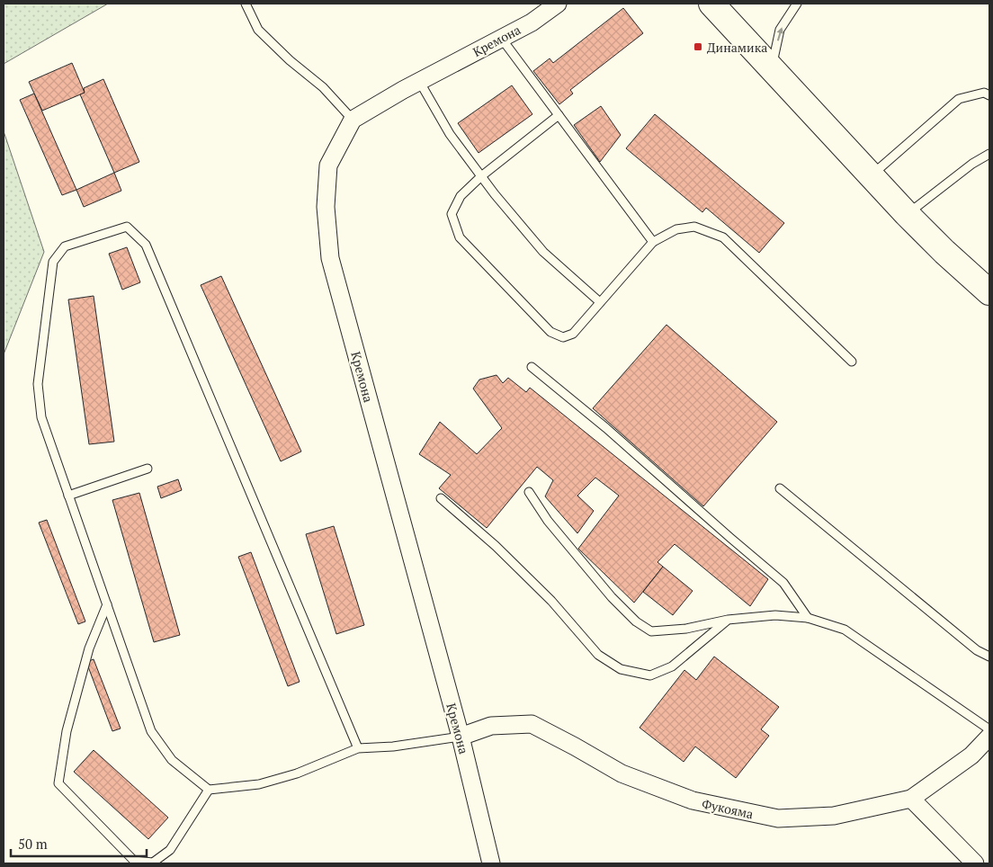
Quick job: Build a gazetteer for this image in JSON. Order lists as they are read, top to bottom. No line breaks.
{"streets":{"street":["Кремона","Фукояма"]},"crossings":[["Кремона","Фукояма"]],"places":{"transit":["Динамика"]},"scale_bar":"50 m"}
